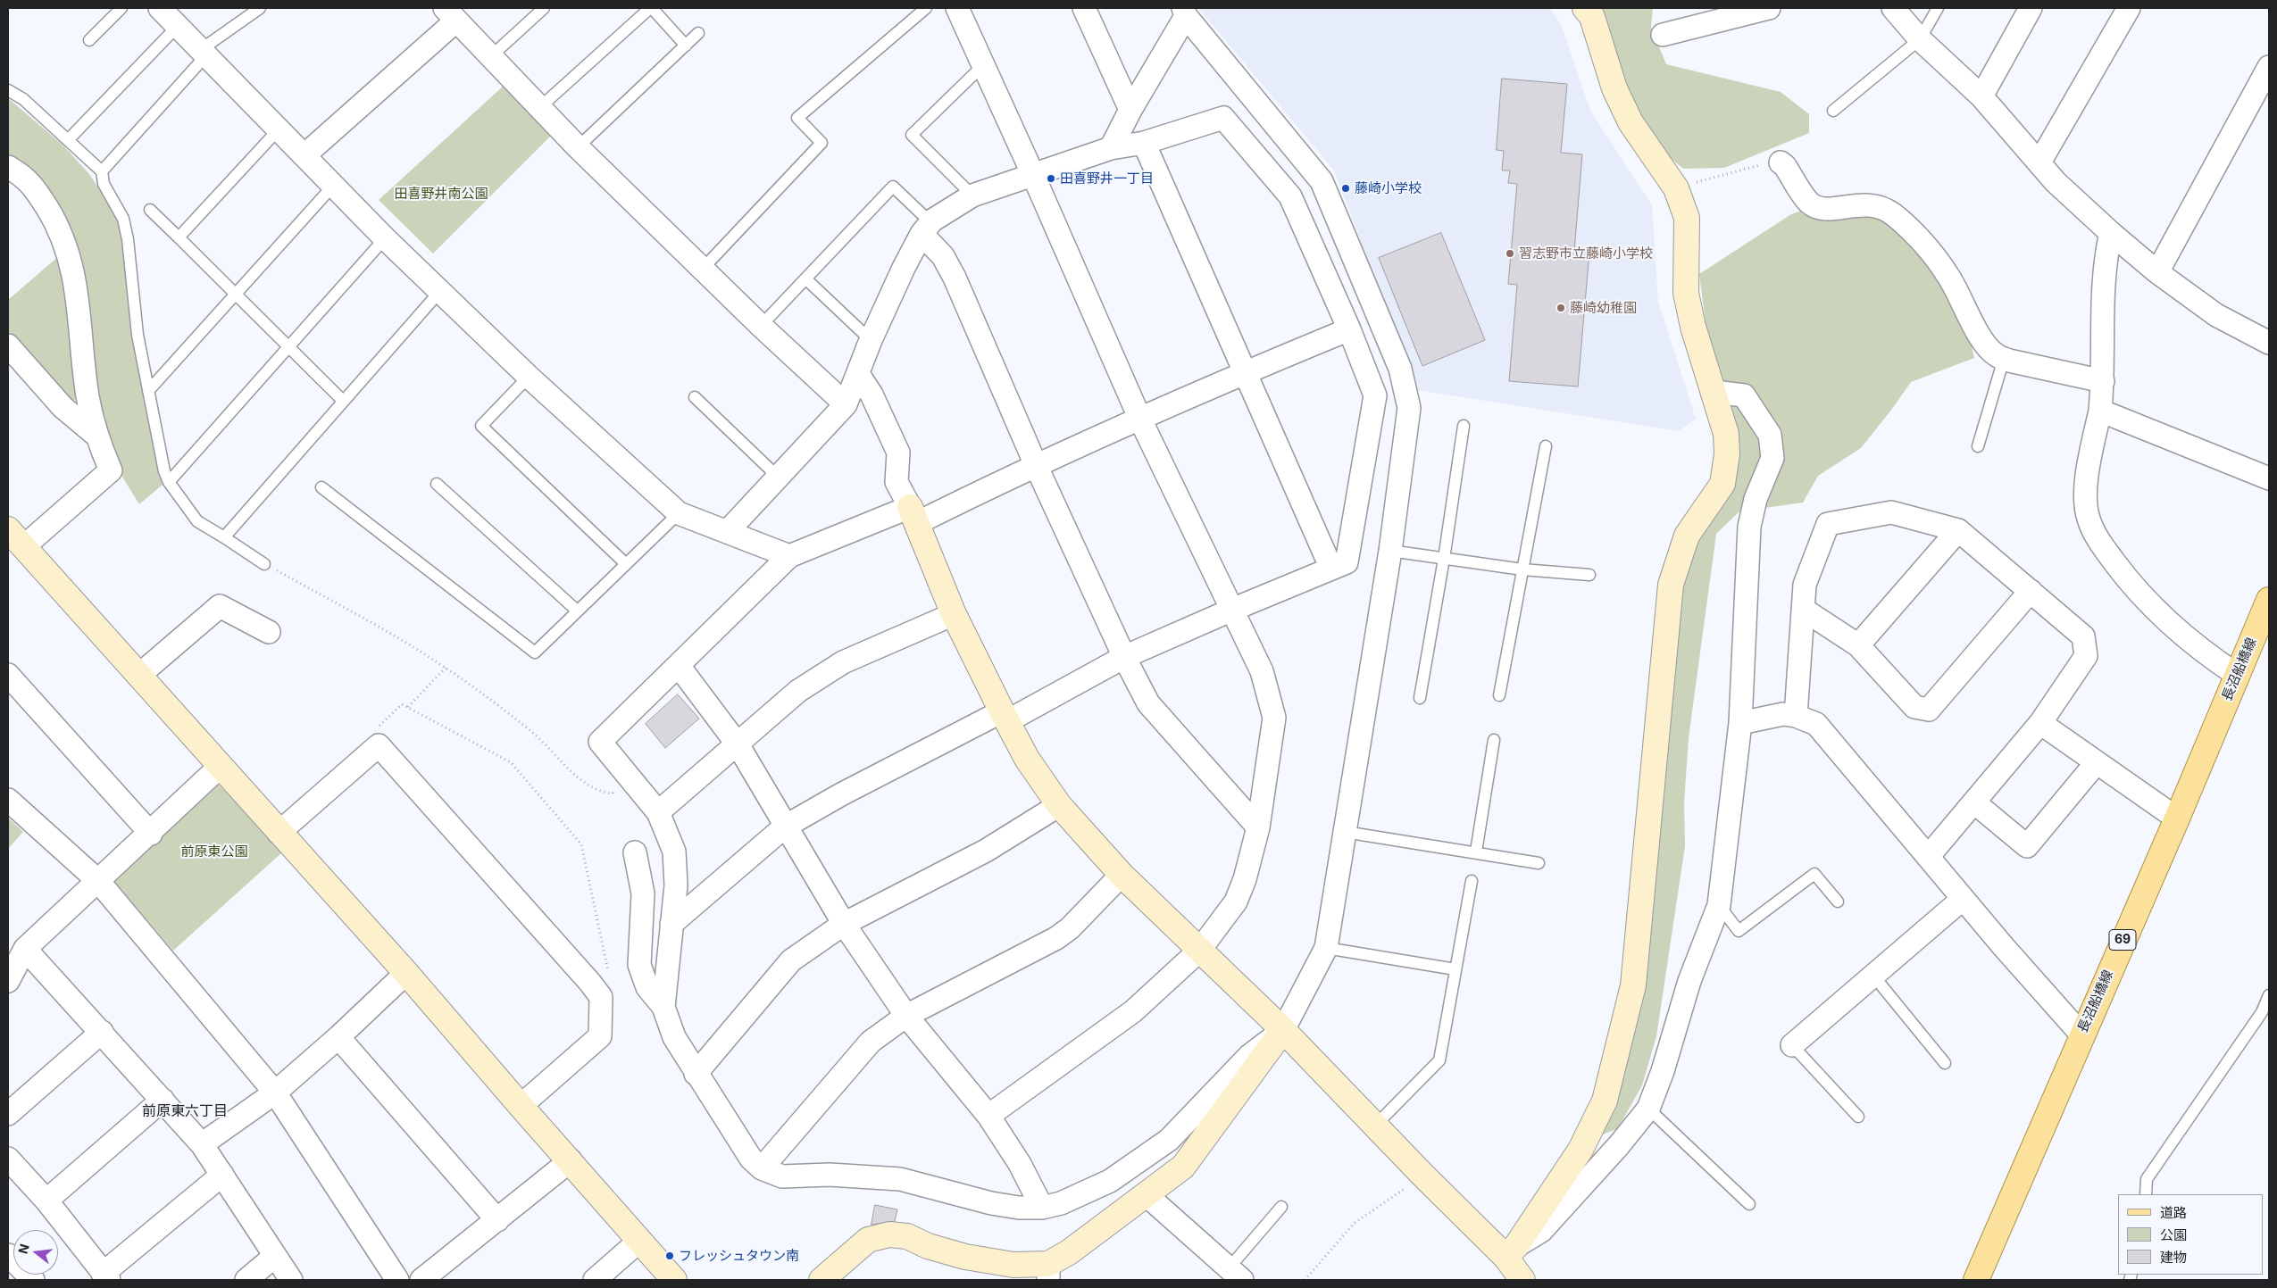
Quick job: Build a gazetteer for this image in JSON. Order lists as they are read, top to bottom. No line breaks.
{"streets":{"main road":["長沼船橋線","69"]},"districts":["前原東六丁目"],"parks":["田喜野井南公園","前原東公園"],"places":["田喜野井一丁目","藤崎小学校","習志野市立藤崎小学校","藤崎幼稚園","フレッシュタウン南"],"legend":["道路","公園","建物"],"north":"left"}
